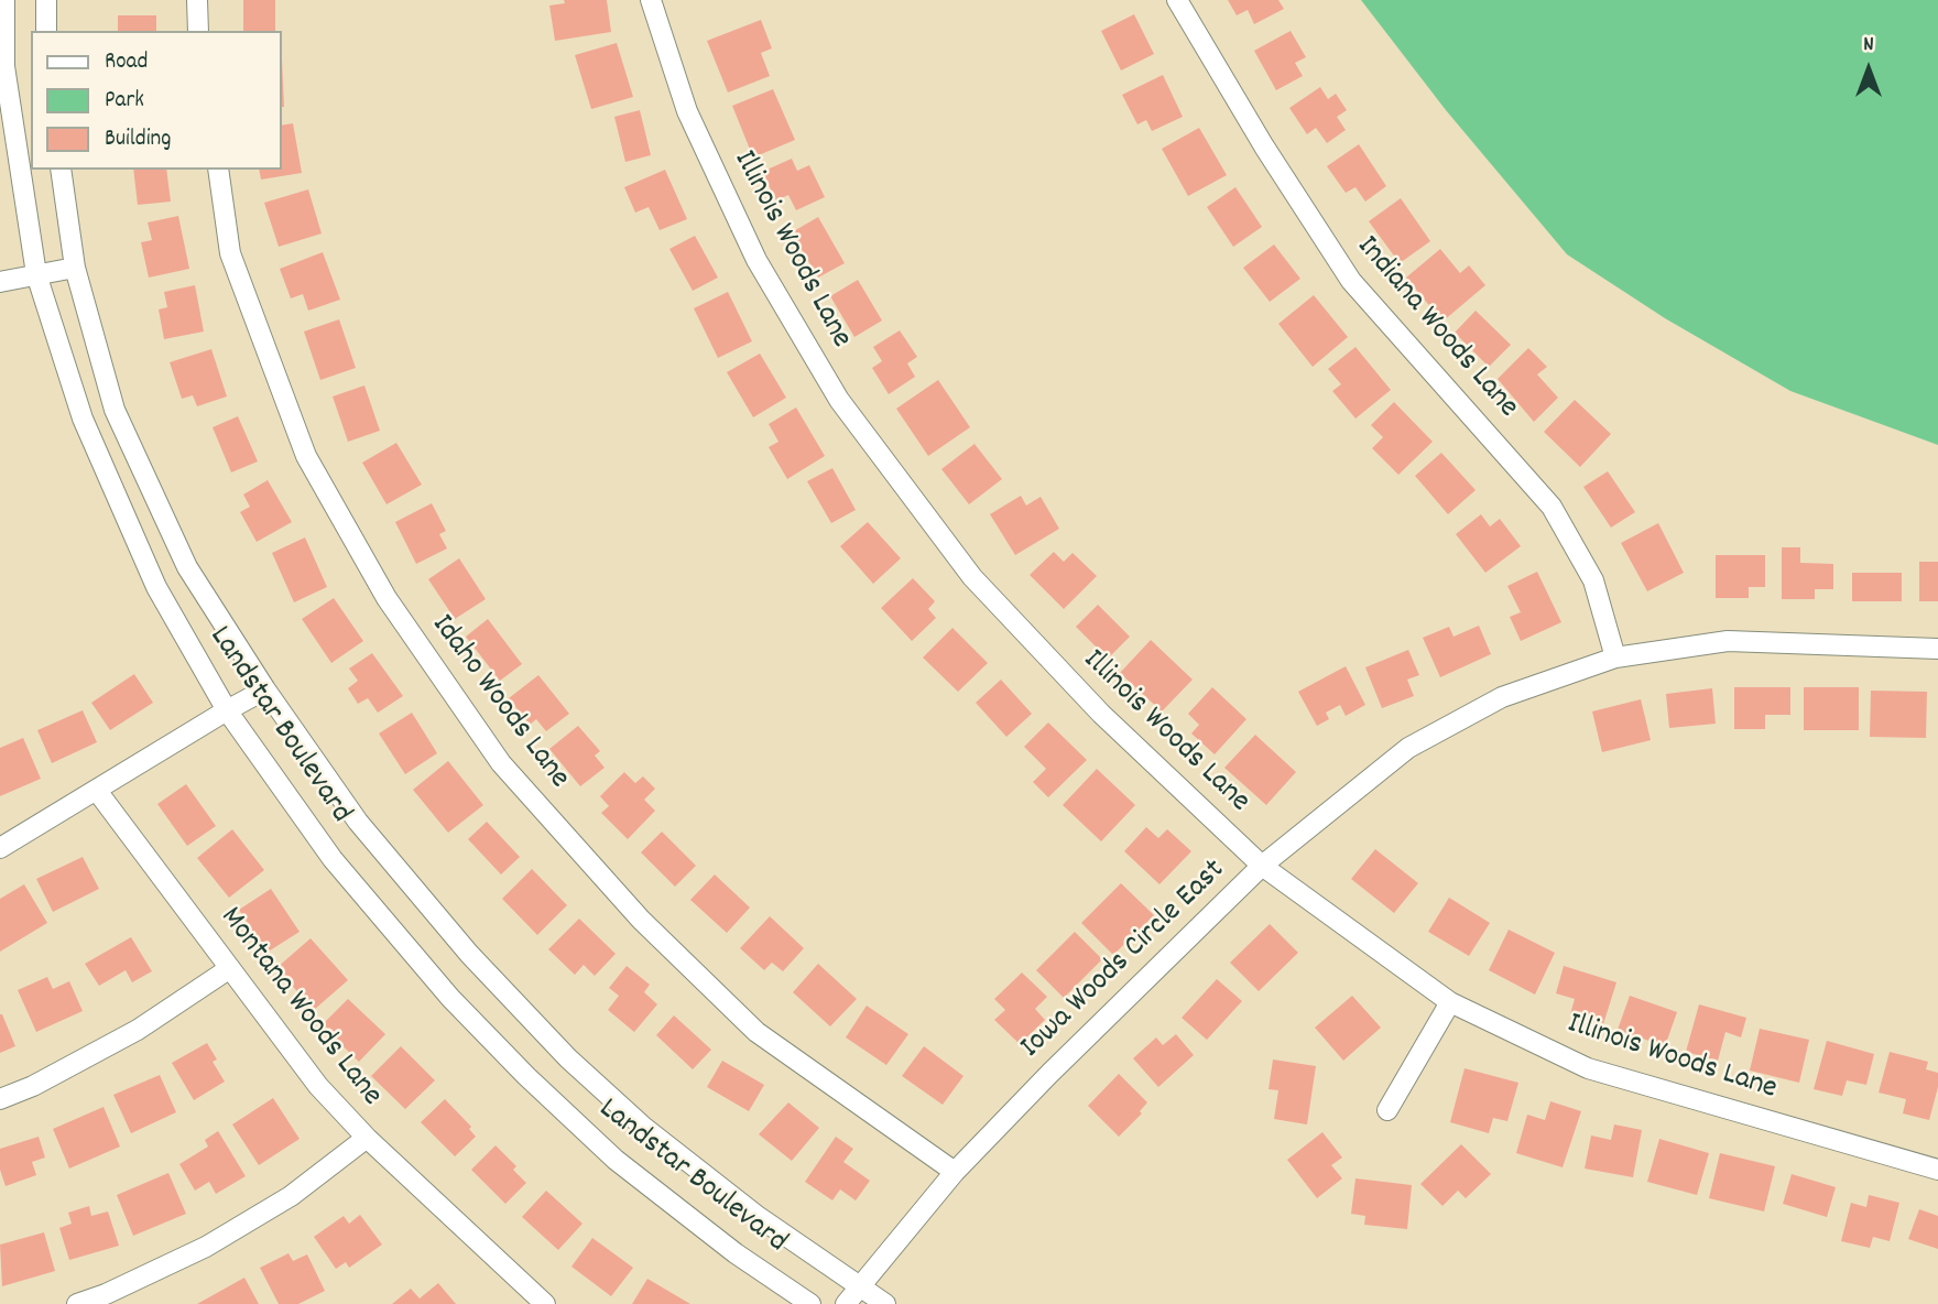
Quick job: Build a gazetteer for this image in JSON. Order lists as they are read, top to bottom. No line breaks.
{"streets":{"street":["Illinois Woods Lane","Indiana Woods Lane","Idaho Woods Lane","Landstar Boulevard","Iowa Woods Circle East","Montana Woods Lane"]},"crossings":[["Illinois Woods Lane","Iowa Woods Circle East"],["Indiana Woods Lane","Iowa Woods Circle East"],["Idaho Woods Lane","Iowa Woods Circle East"],["Landstar Boulevard","Iowa Woods Circle East"]],"legend":["Road","Park","Building"],"north":"top"}
